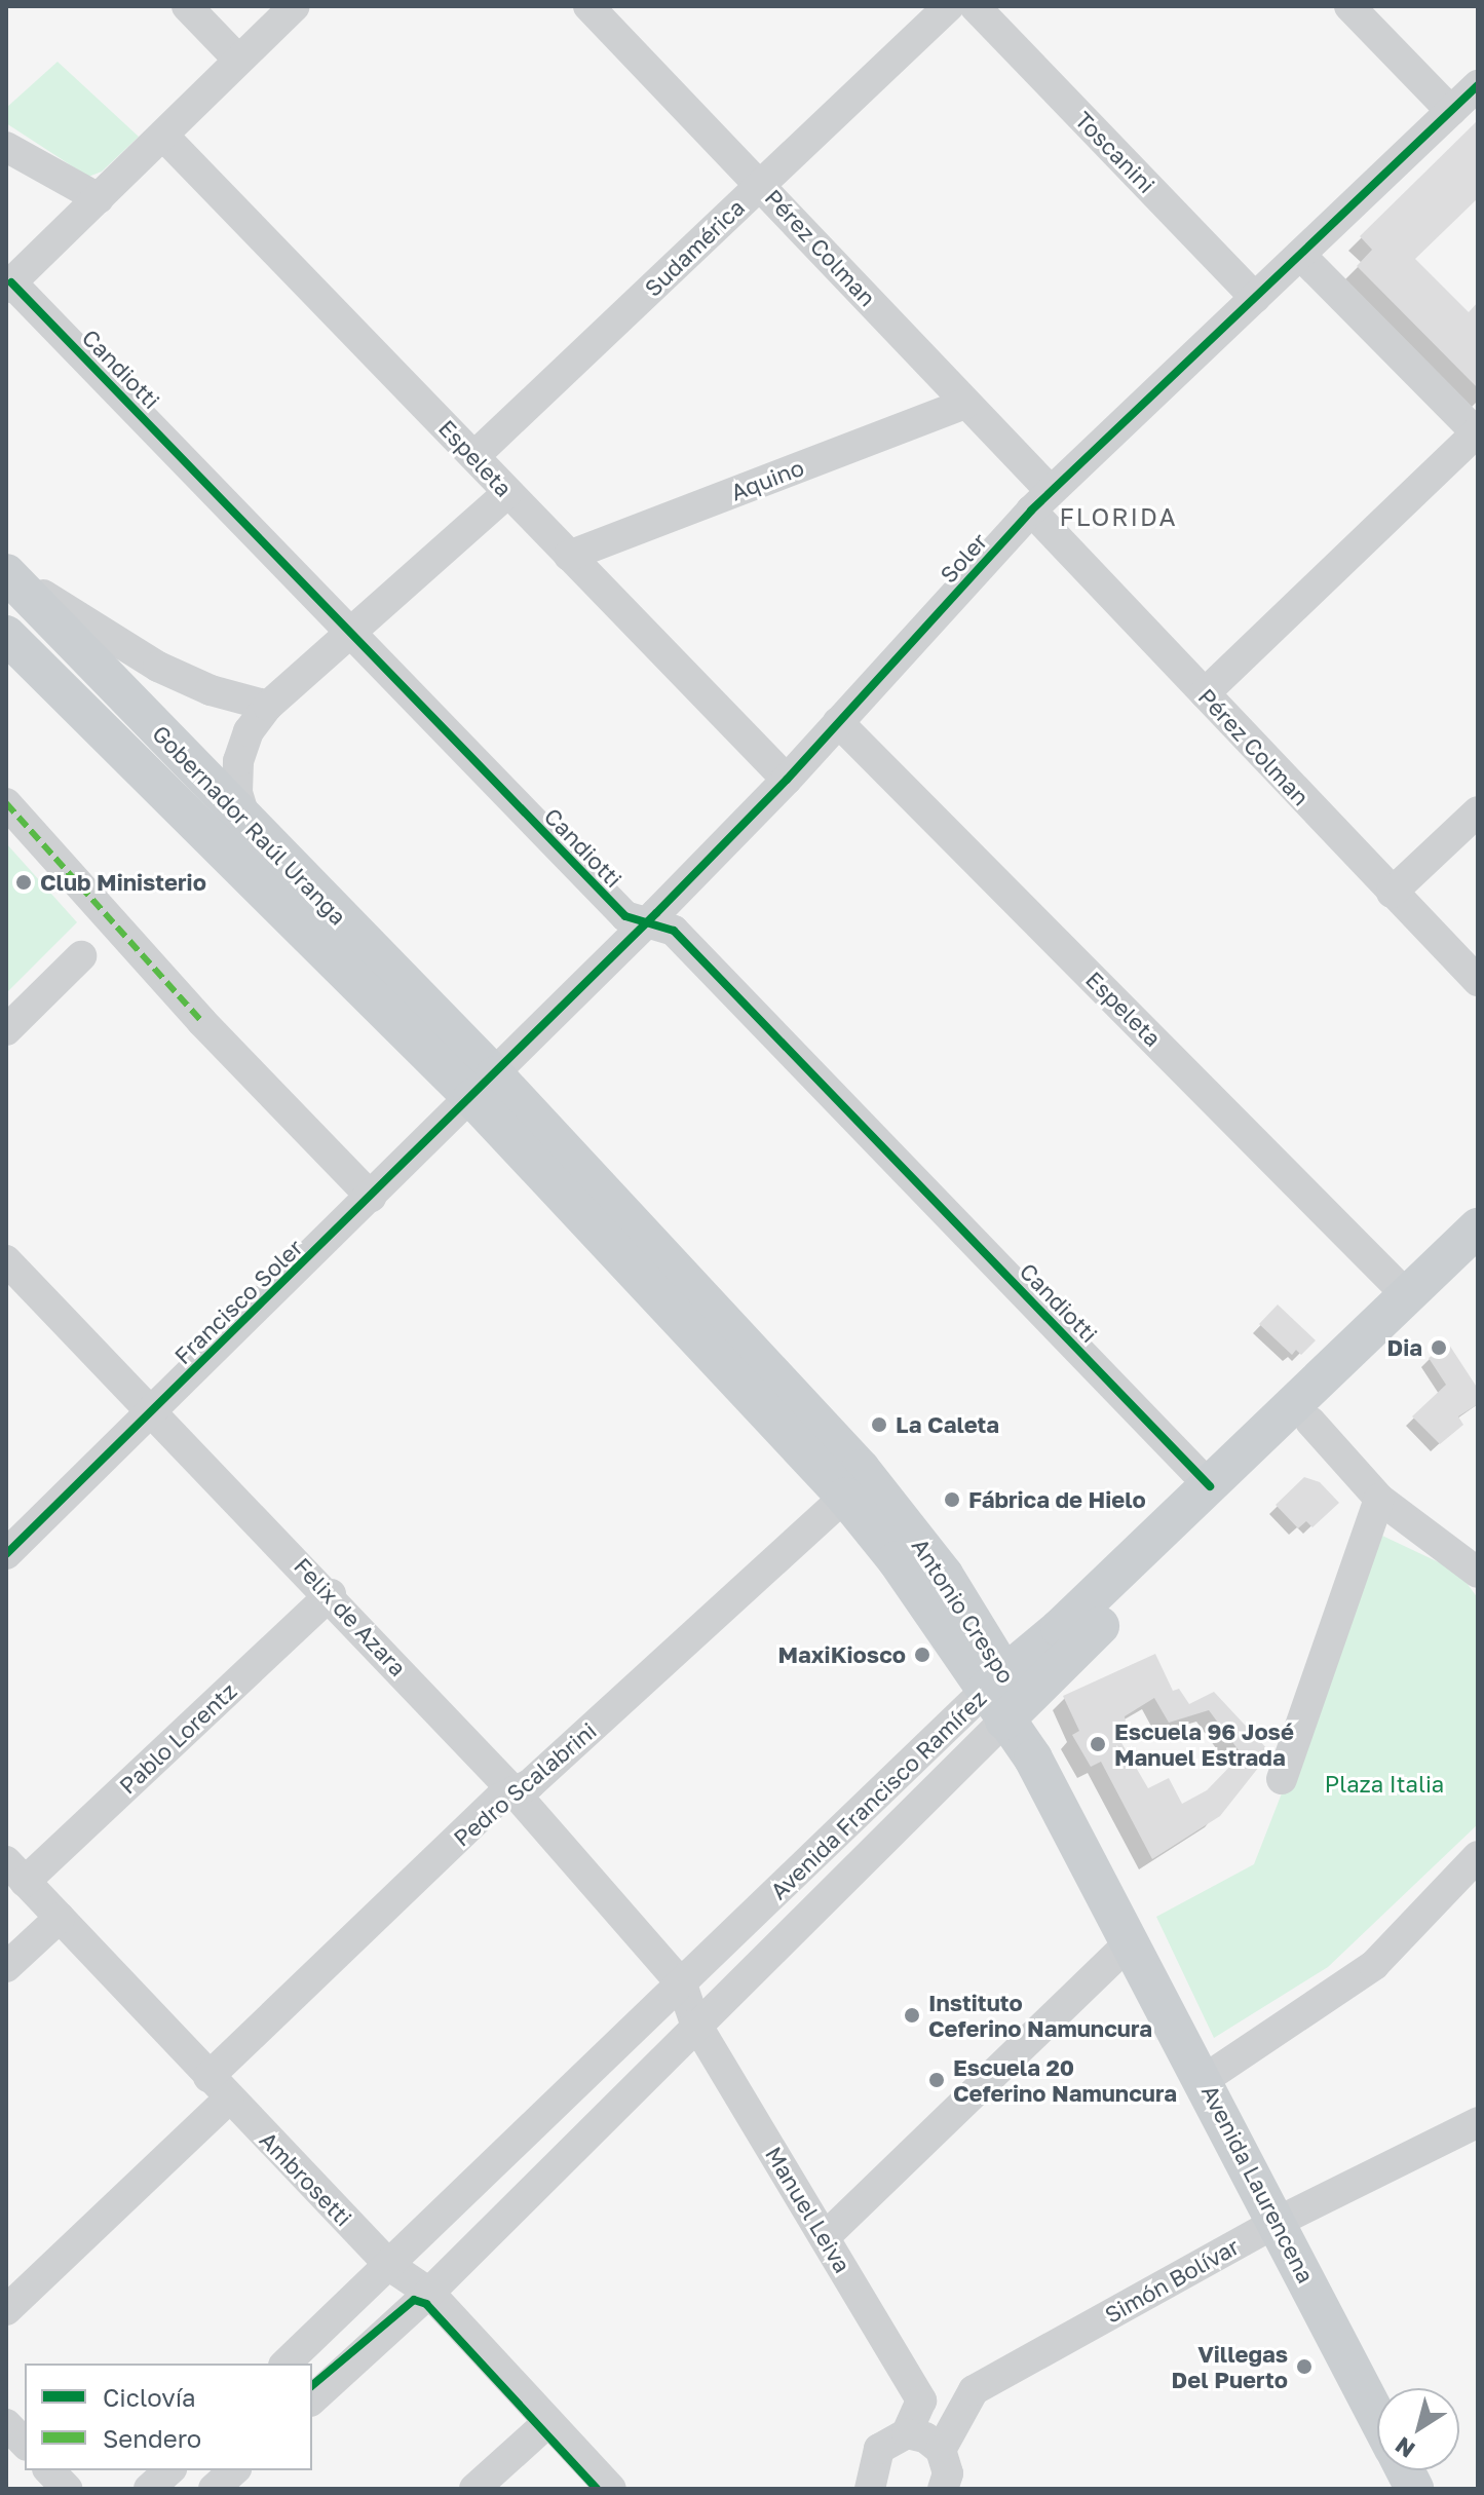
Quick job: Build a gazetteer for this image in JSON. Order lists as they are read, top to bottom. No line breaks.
{"streets":{"main road":["Gobernador Raúl Uranga","Antonio Crespo","Avenida Francisco Ramírez","Avenida Laurencena"],"street":["Toscanini","Sudamérica","Pérez Colman","Candiotti","Espeleta","Aquino","Soler","Francisco Soler","Felix de Azara","Pablo Lorentz","Pedro Scalabrini","Ambrosetti","Manuel Leiva","Simón Bolívar"]},"crossings":[["Toscanini","Soler"],["Sudamérica","Pérez Colman"],["Sudamérica","Espeleta"],["Pérez Colman","Aquino"],["Pérez Colman","Soler"],["Candiotti","Soler"],["Candiotti","Avenida Francisco Ramírez"],["Espeleta","Aquino"],["Espeleta","Soler"],["Espeleta","Avenida Francisco Ramírez"],["Soler","Gobernador Raúl Uranga"],["Soler","Francisco Soler"],["Soler","Antonio Crespo"],["Gobernador Raúl Uranga","Francisco Soler"],["Gobernador Raúl Uranga","Antonio Crespo"],["Francisco Soler","Antonio Crespo"],["Francisco Soler","Felix de Azara"],["Antonio Crespo","Pedro Scalabrini"],["Antonio Crespo","Avenida Francisco Ramírez"],["Antonio Crespo","Avenida Laurencena"],["Felix de Azara","Pablo Lorentz"],["Felix de Azara","Pedro Scalabrini"],["Felix de Azara","Avenida Francisco Ramírez"],["Felix de Azara","Manuel Leiva"],["Pablo Lorentz","Ambrosetti"],["Pedro Scalabrini","Ambrosetti"],["Avenida Francisco Ramírez","Ambrosetti"],["Avenida Francisco Ramírez","Avenida Laurencena"],["Avenida Francisco Ramírez","Manuel Leiva"],["Avenida Laurencena","Simón Bolívar"]],"districts":["FLORIDA"],"parks":["Plaza Italia"],"places":["Club Ministerio","Dia","La Caleta","Fábrica de Hielo","MaxiKiosco","Escuela 96 José Manuel Estrada","Instituto Ceferino Namuncura","Escuela 20 Ceferino Namuncura","Villegas Del Puerto"],"legend":["Ciclovía","Sendero"],"north":"bottom left"}
